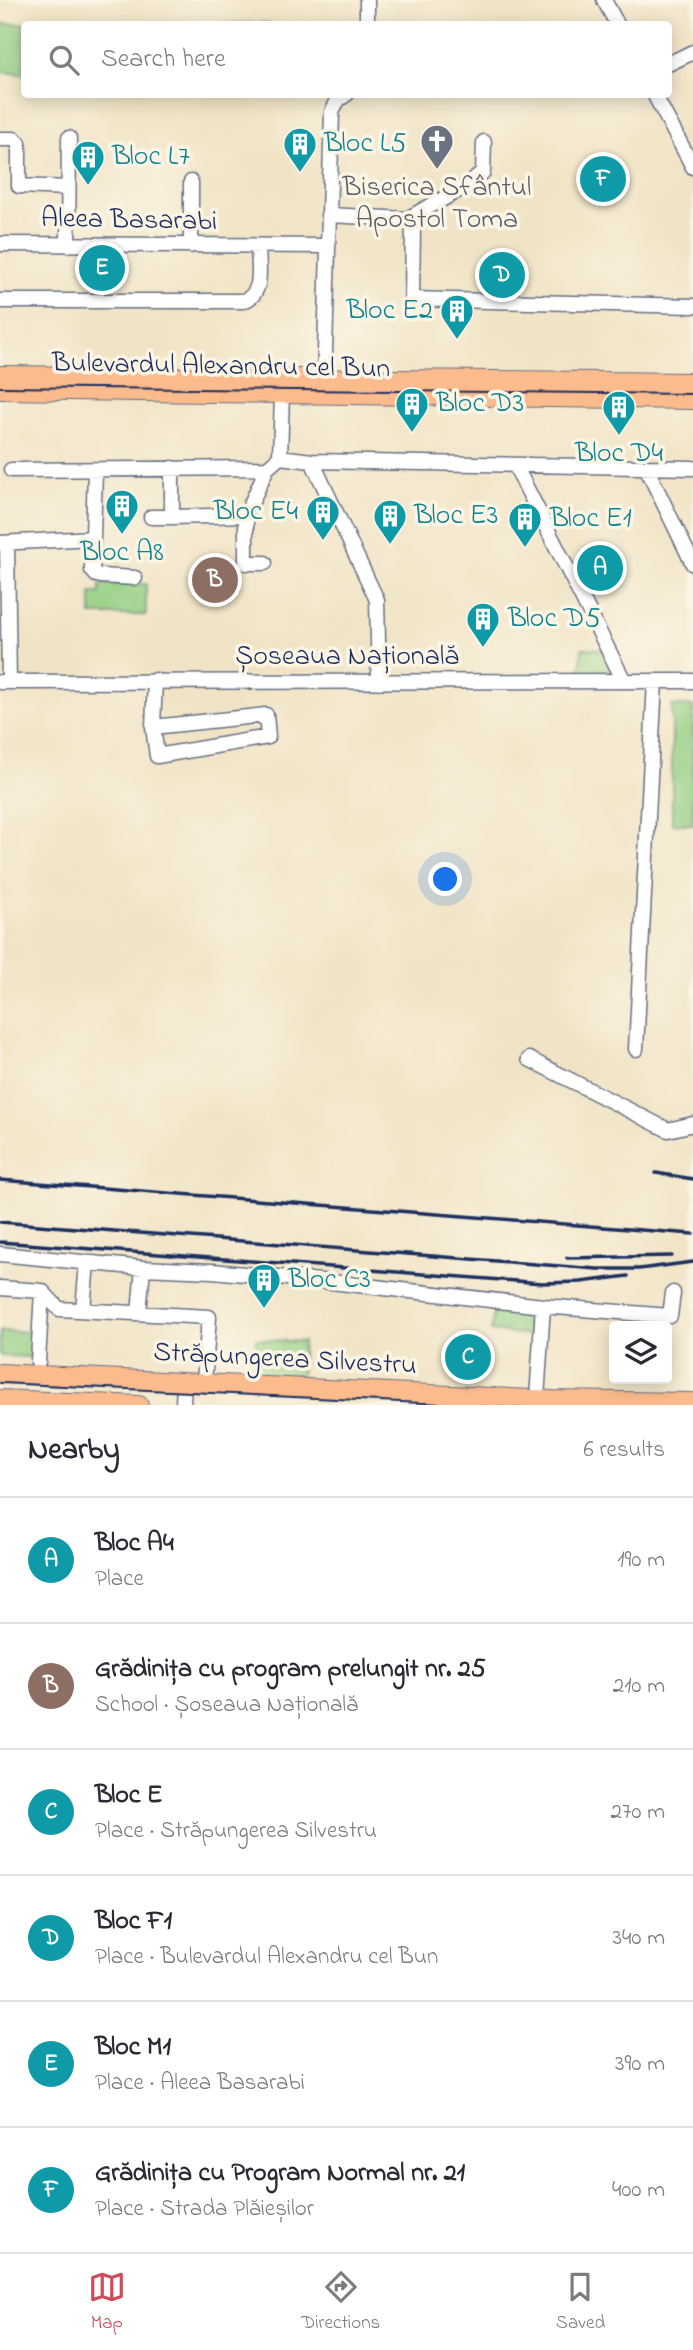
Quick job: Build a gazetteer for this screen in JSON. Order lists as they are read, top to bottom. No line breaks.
{"streets":{"main road":["Bulevardul Alexandru cel Bun","Străpungerea Silvestru"],"street":["Aleea Basarabi","Șoseaua Națională"]},"places":{"church":["Biserica Sfântul Apostol Toma"],"building":["Bloc L5","Bloc L7","Bloc E2","Bloc D3","Bloc D4","Bloc A8","Bloc E4","Bloc E3","Bloc E1","Bloc D5","Bloc C3"]},"page":{"search":"Search here","pins":["F","E","D","A","B","C"],"heading":["Nearby","6 results"],"list":[{"mark":"A","name":"Bloc A4","note":"Place","value":"190 m"},{"mark":"B","name":"Grădinița cu program prelungit nr. 25","note":"School · Șoseaua Națională","value":"210 m"},{"mark":"C","name":"Bloc E","note":"Place · Străpungerea Silvestru","value":"270 m"},{"mark":"D","name":"Bloc F1","note":"Place · Bulevardul Alexandru cel Bun","value":"340 m"},{"mark":"E","name":"Bloc M1","note":"Place · Aleea Basarabi","value":"390 m"},{"mark":"F","name":"Grădinița cu Program Normal nr. 21","note":"Place · Strada Plăieșilor","value":"400 m"}],"nav":["Map","Directions","Saved"]}}
